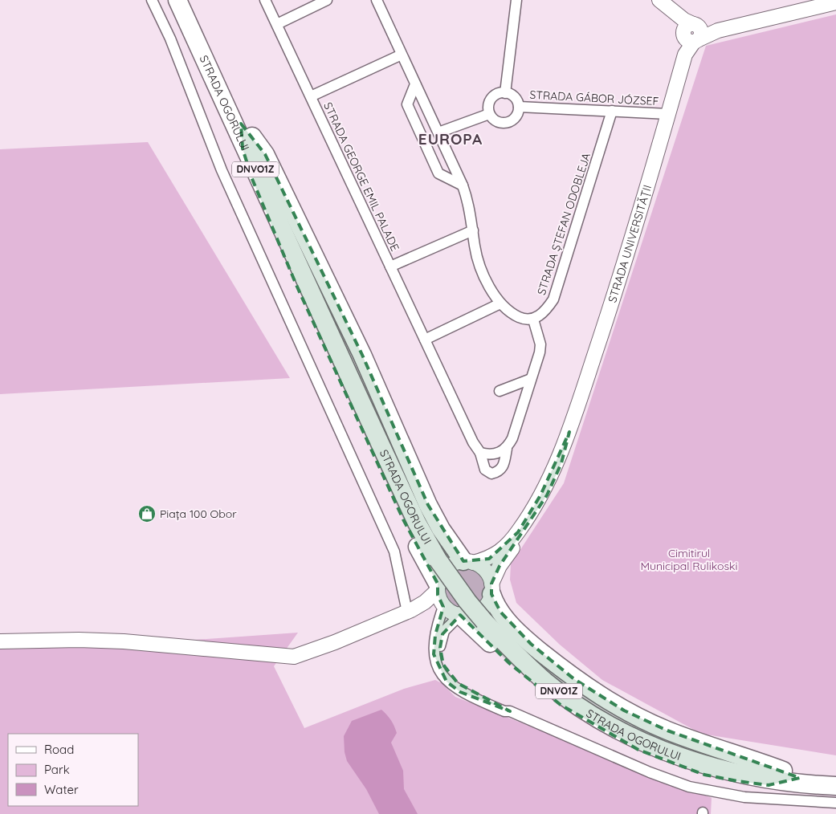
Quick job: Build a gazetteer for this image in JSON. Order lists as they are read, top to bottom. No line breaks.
{"streets":{"highway":["STRADA OGORULUI","DNVO1Z"],"main road":["STRADA UNIVERSITĂȚII"],"street":["STRADA GÁBOR JÓZSEF","STRADA GEORGE EMIL PALADE","STRADA ȘTEFAN ODOBLEJA"]},"crossings":[["STRADA GÁBOR JÓZSEF","STRADA ȘTEFAN ODOBLEJA"],["STRADA GÁBOR JÓZSEF","STRADA UNIVERSITĂȚII"],["STRADA OGORULUI","STRADA UNIVERSITĂȚII"],["STRADA GEORGE EMIL PALADE","STRADA ȘTEFAN ODOBLEJA"]],"districts":["EUROPA"],"parks":["Cimitirul Municipal Rulikoski"],"places":{"shop":["Piața 100 Obor"]},"legend":["Road","Park","Water"]}
